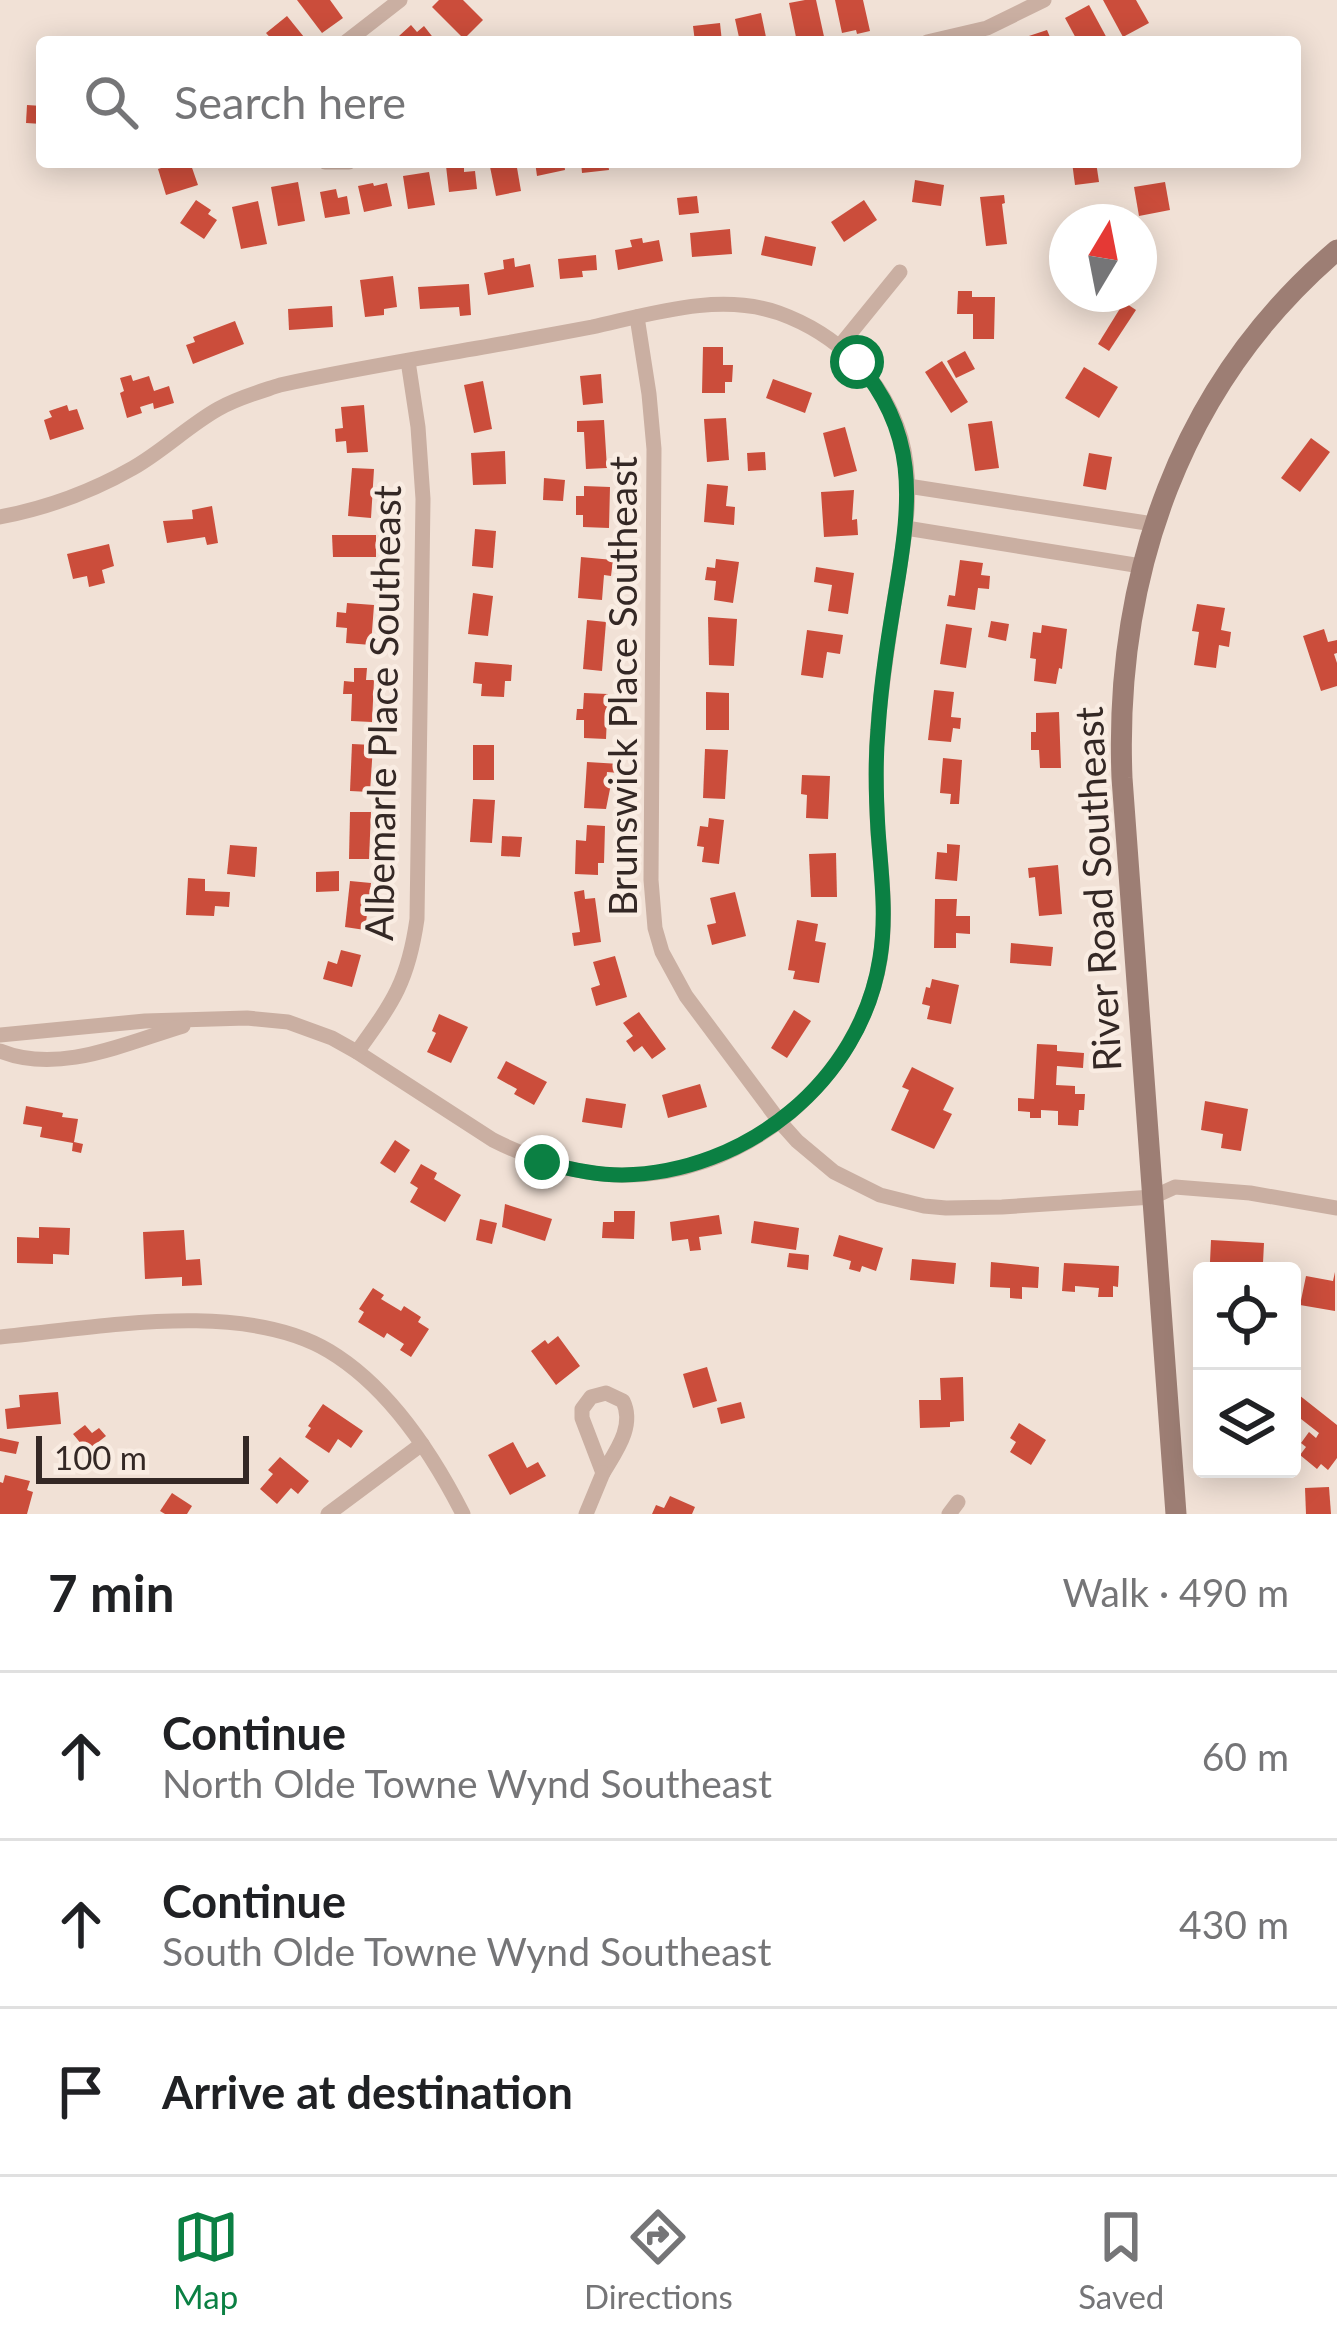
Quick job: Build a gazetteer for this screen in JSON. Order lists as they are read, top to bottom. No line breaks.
{"streets":{"main road":["River Road Southeast"],"street":["Brunswick Place Southeast","Albemarle Place Southeast"]},"crossings":[["Brunswick Place Southeast","River Road Southeast"]],"scale_bar":"100 m","north":"top","page":{"search":"Search here","scale":"100 m","heading":["7 min","Walk · 490 m"],"list":[["Continue","North Olde Towne Wynd Southeast","60 m"],["Continue","South Olde Towne Wynd Southeast","430 m"],"Arrive at destination"],"nav":["Map","Directions","Saved"]}}
